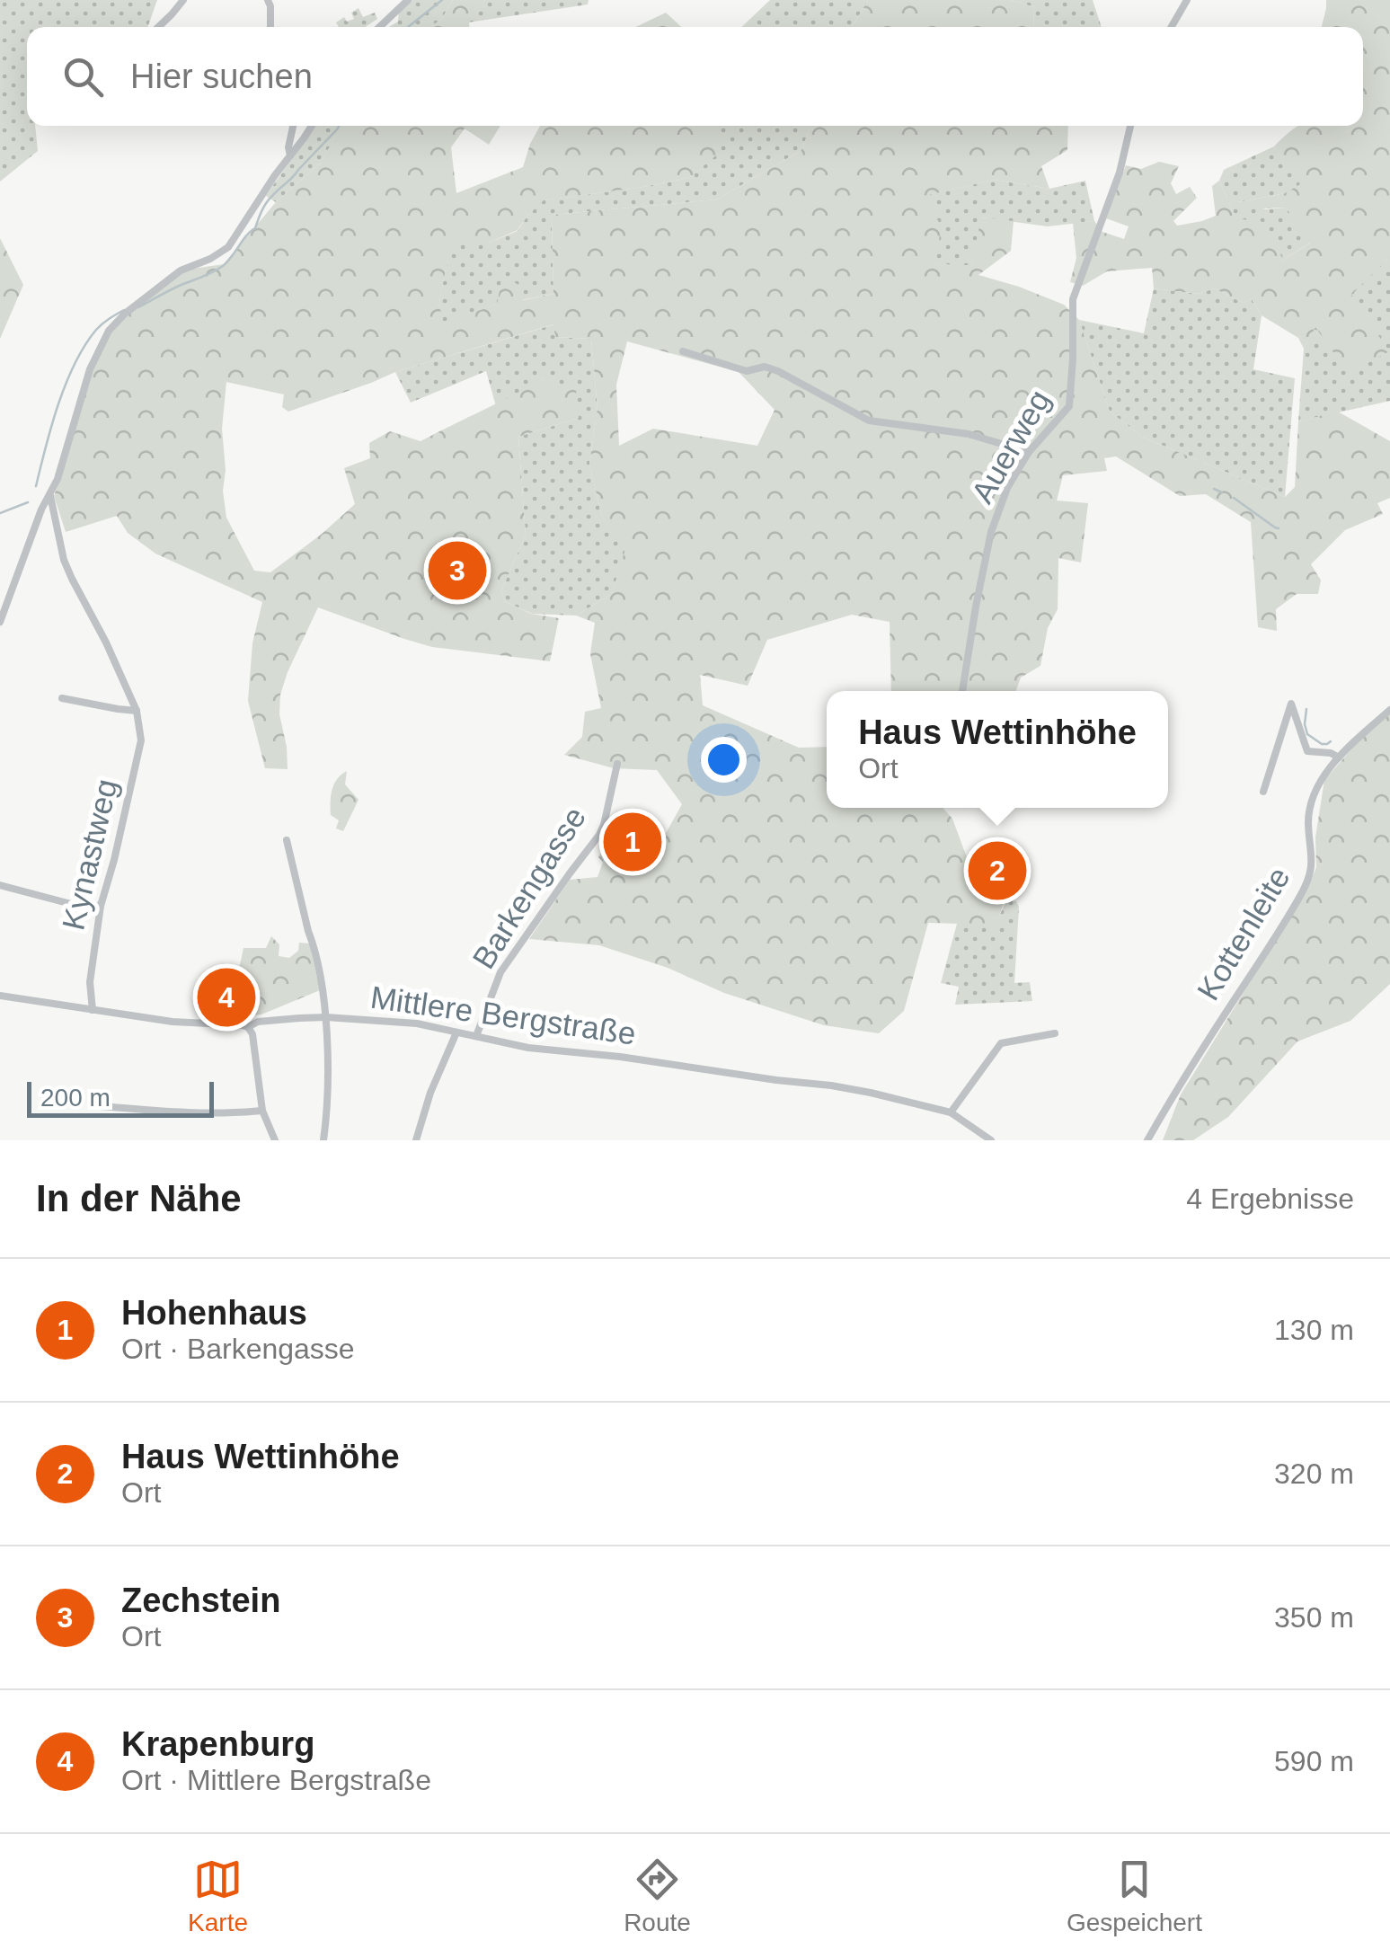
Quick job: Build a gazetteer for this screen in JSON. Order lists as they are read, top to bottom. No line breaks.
{"streets":{"street":["Auerweg","Kynastweg","Barkengasse","Kottenleite","Mittlere Bergstraße"]},"crossings":[["Kynastweg","Mittlere Bergstraße"],["Barkengasse","Mittlere Bergstraße"]],"scale_bar":"200 m","page":{"search":"Hier suchen","pins":["3","1","2","4"],"popup":["Haus Wettinhöhe","Ort"],"scale":"200 m","heading":["In der Nähe","4 Ergebnisse"],"list":[{"mark":"1","name":"Hohenhaus","note":"Ort · Barkengasse","value":"130 m"},{"mark":"2","name":"Haus Wettinhöhe","note":"Ort","value":"320 m"},{"mark":"3","name":"Zechstein","note":"Ort","value":"350 m"},{"mark":"4","name":"Krapenburg","note":"Ort · Mittlere Bergstraße","value":"590 m"}],"nav":["Karte","Route","Gespeichert"]}}
